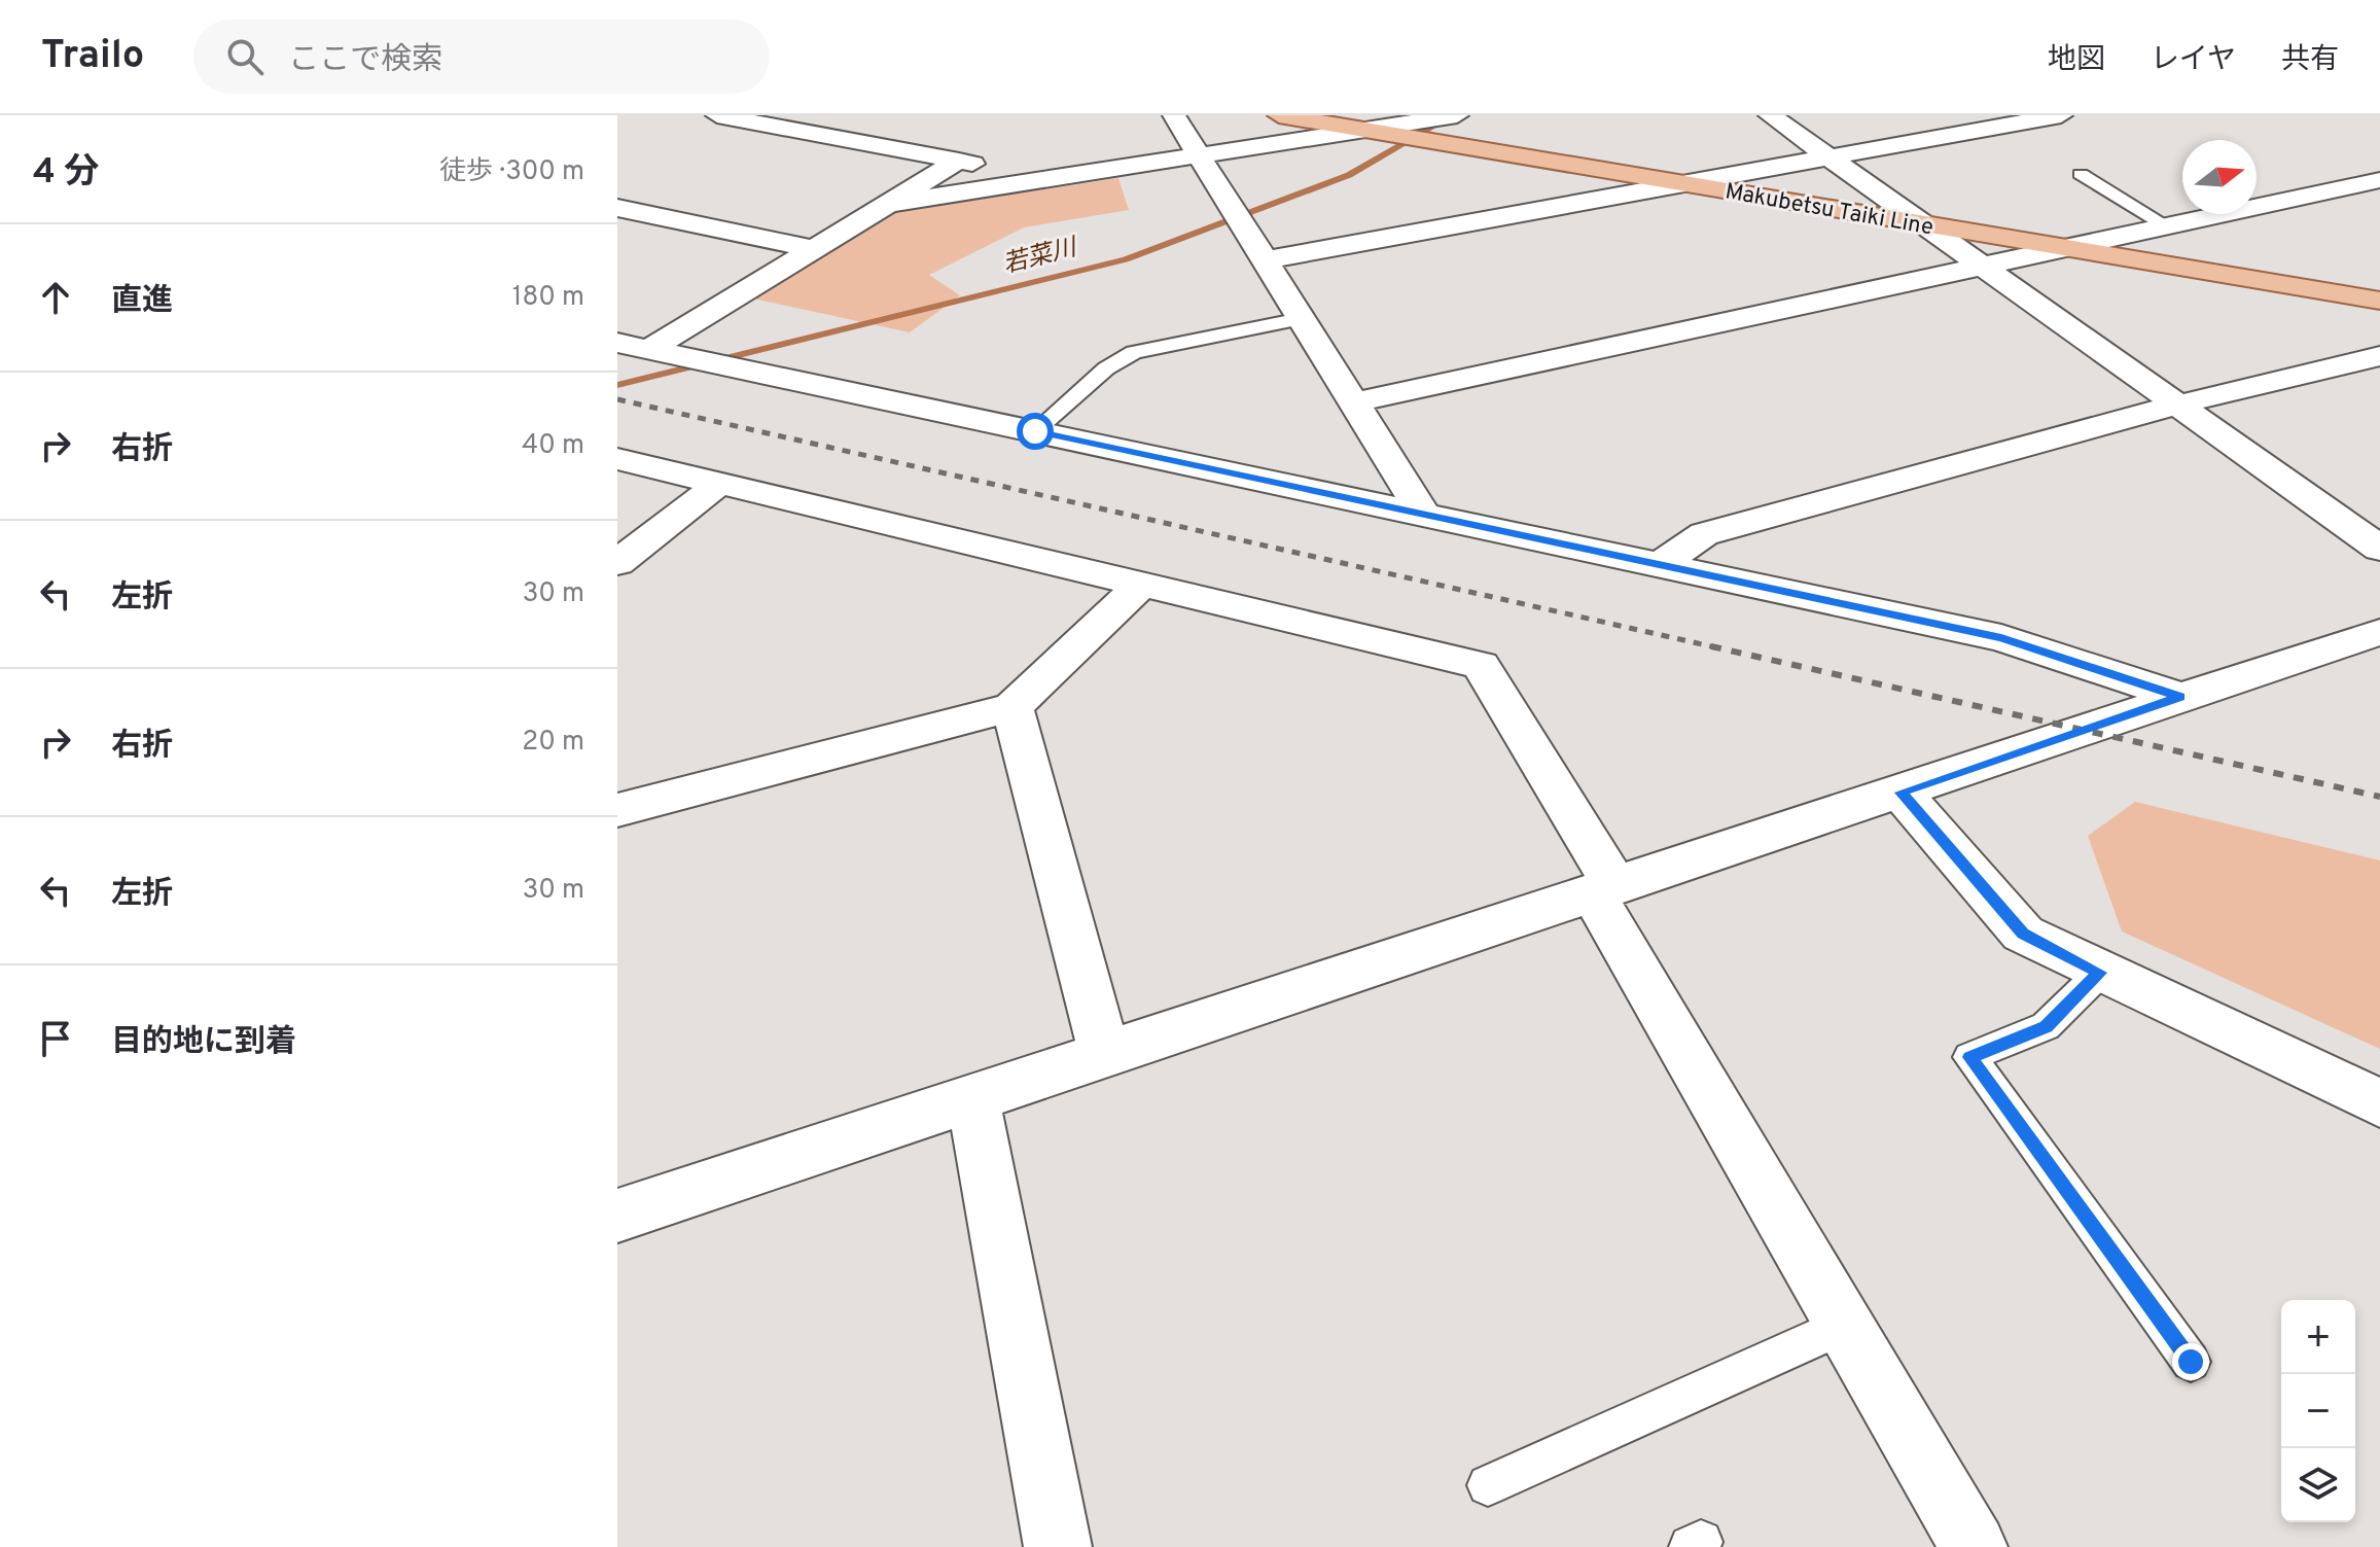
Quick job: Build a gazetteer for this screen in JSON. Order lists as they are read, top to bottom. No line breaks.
{"streets":{"main road":["Makubetsu Taiki Line"]},"water":["若菜川"],"north":"right","page":{"header":"Trailo","search":"ここで検索","nav":["地図","レイヤ","共有"],"heading":["4 分","徒歩 · 300 m"],"list":[["直進","180 m"],["右折","40 m"],["左折","30 m"],["右折","20 m"],["左折","30 m"],"目的地に到着"],"map_buttons":["+","−"]}}
